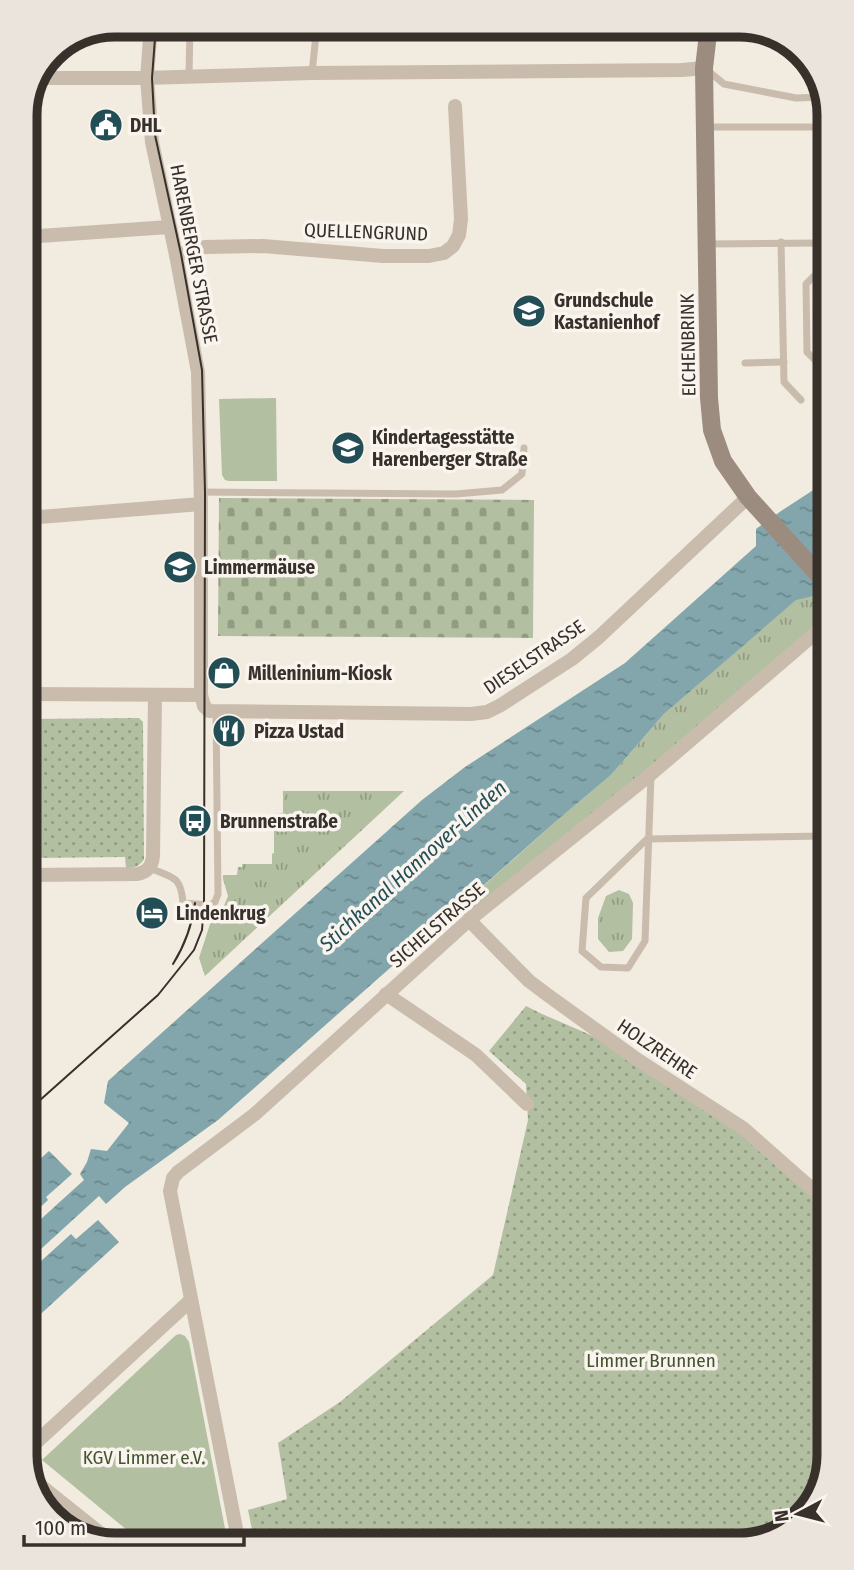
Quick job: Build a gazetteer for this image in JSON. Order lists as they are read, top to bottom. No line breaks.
{"streets":{"main road":["EICHENBRINK"],"street":["QUELLENGRUND","HARENBERGER STRASSE","DIESELSTRASSE","SICHELSTRASSE","HOLZREHRE"]},"crossings":[["QUELLENGRUND","HARENBERGER STRASSE"],["HARENBERGER STRASSE","DIESELSTRASSE"],["EICHENBRINK","DIESELSTRASSE"],["SICHELSTRASSE","HOLZREHRE"]],"water":["Stichkanal Hannover-Linden"],"parks":["Limmer Brunnen","KGV Limmer e.V."],"places":{"public building":["DHL"],"school or university":["Grundschule Kastanienhof","Kindertagesstätte Harenberger Straße","Limmermäuse"],"shop":["Milleninium-Kiosk"],"restaurant":["Pizza Ustad"],"bus stop":["Brunnenstraße"],"hotel":["Lindenkrug"]},"scale_bar":"100 m","north":"left"}
